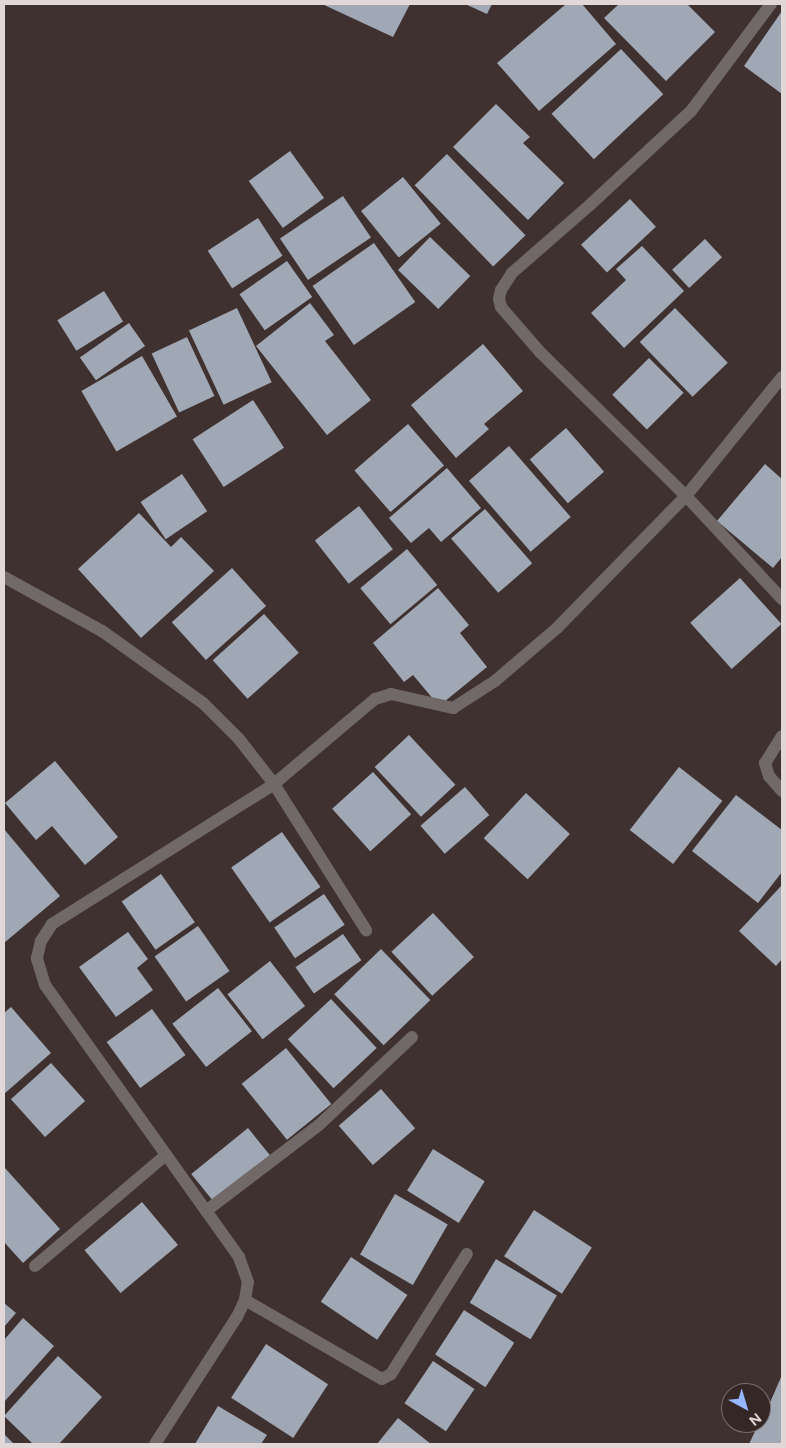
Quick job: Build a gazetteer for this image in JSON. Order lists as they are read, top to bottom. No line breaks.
{"north":"bottom right"}
